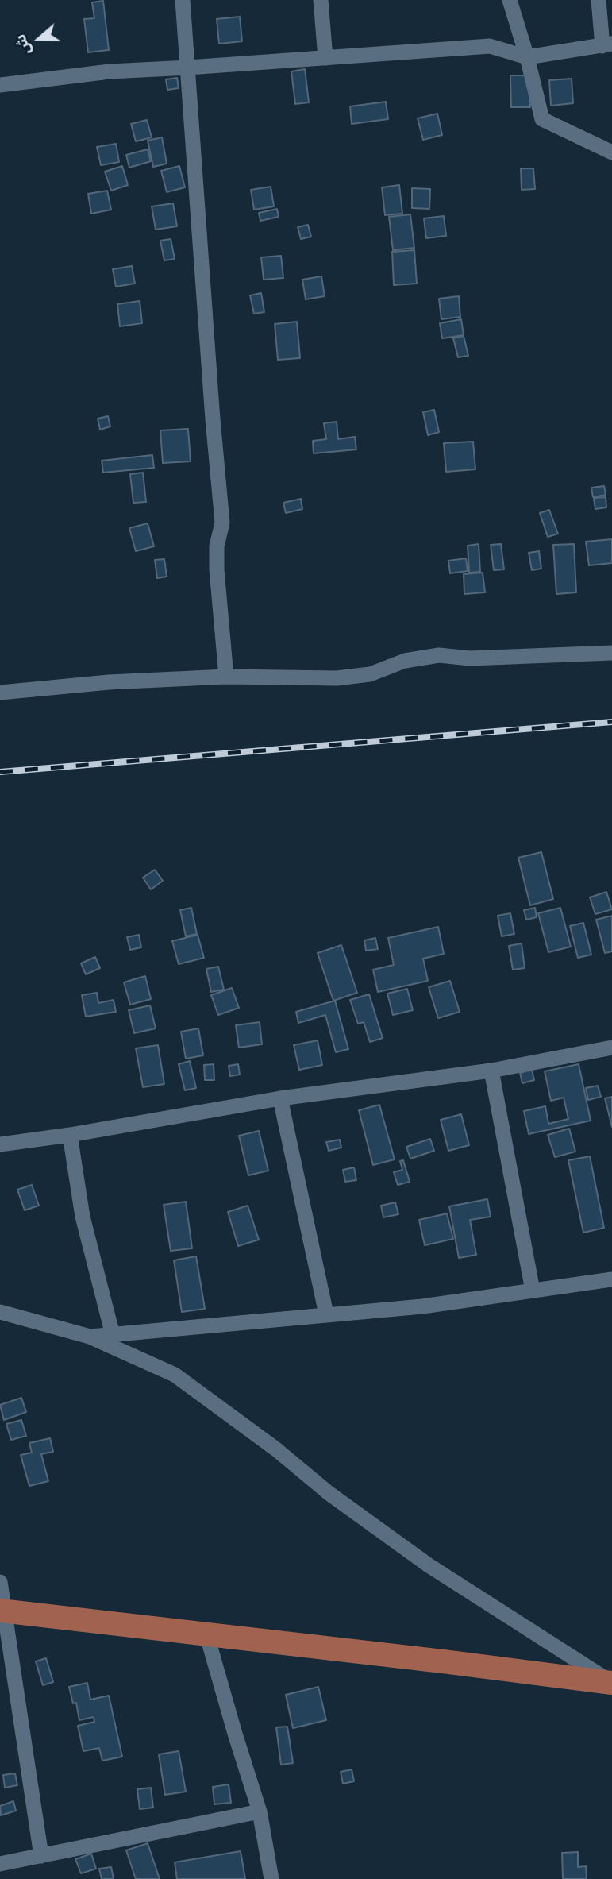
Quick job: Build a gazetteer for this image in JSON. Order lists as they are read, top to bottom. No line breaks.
{"north":"left"}
